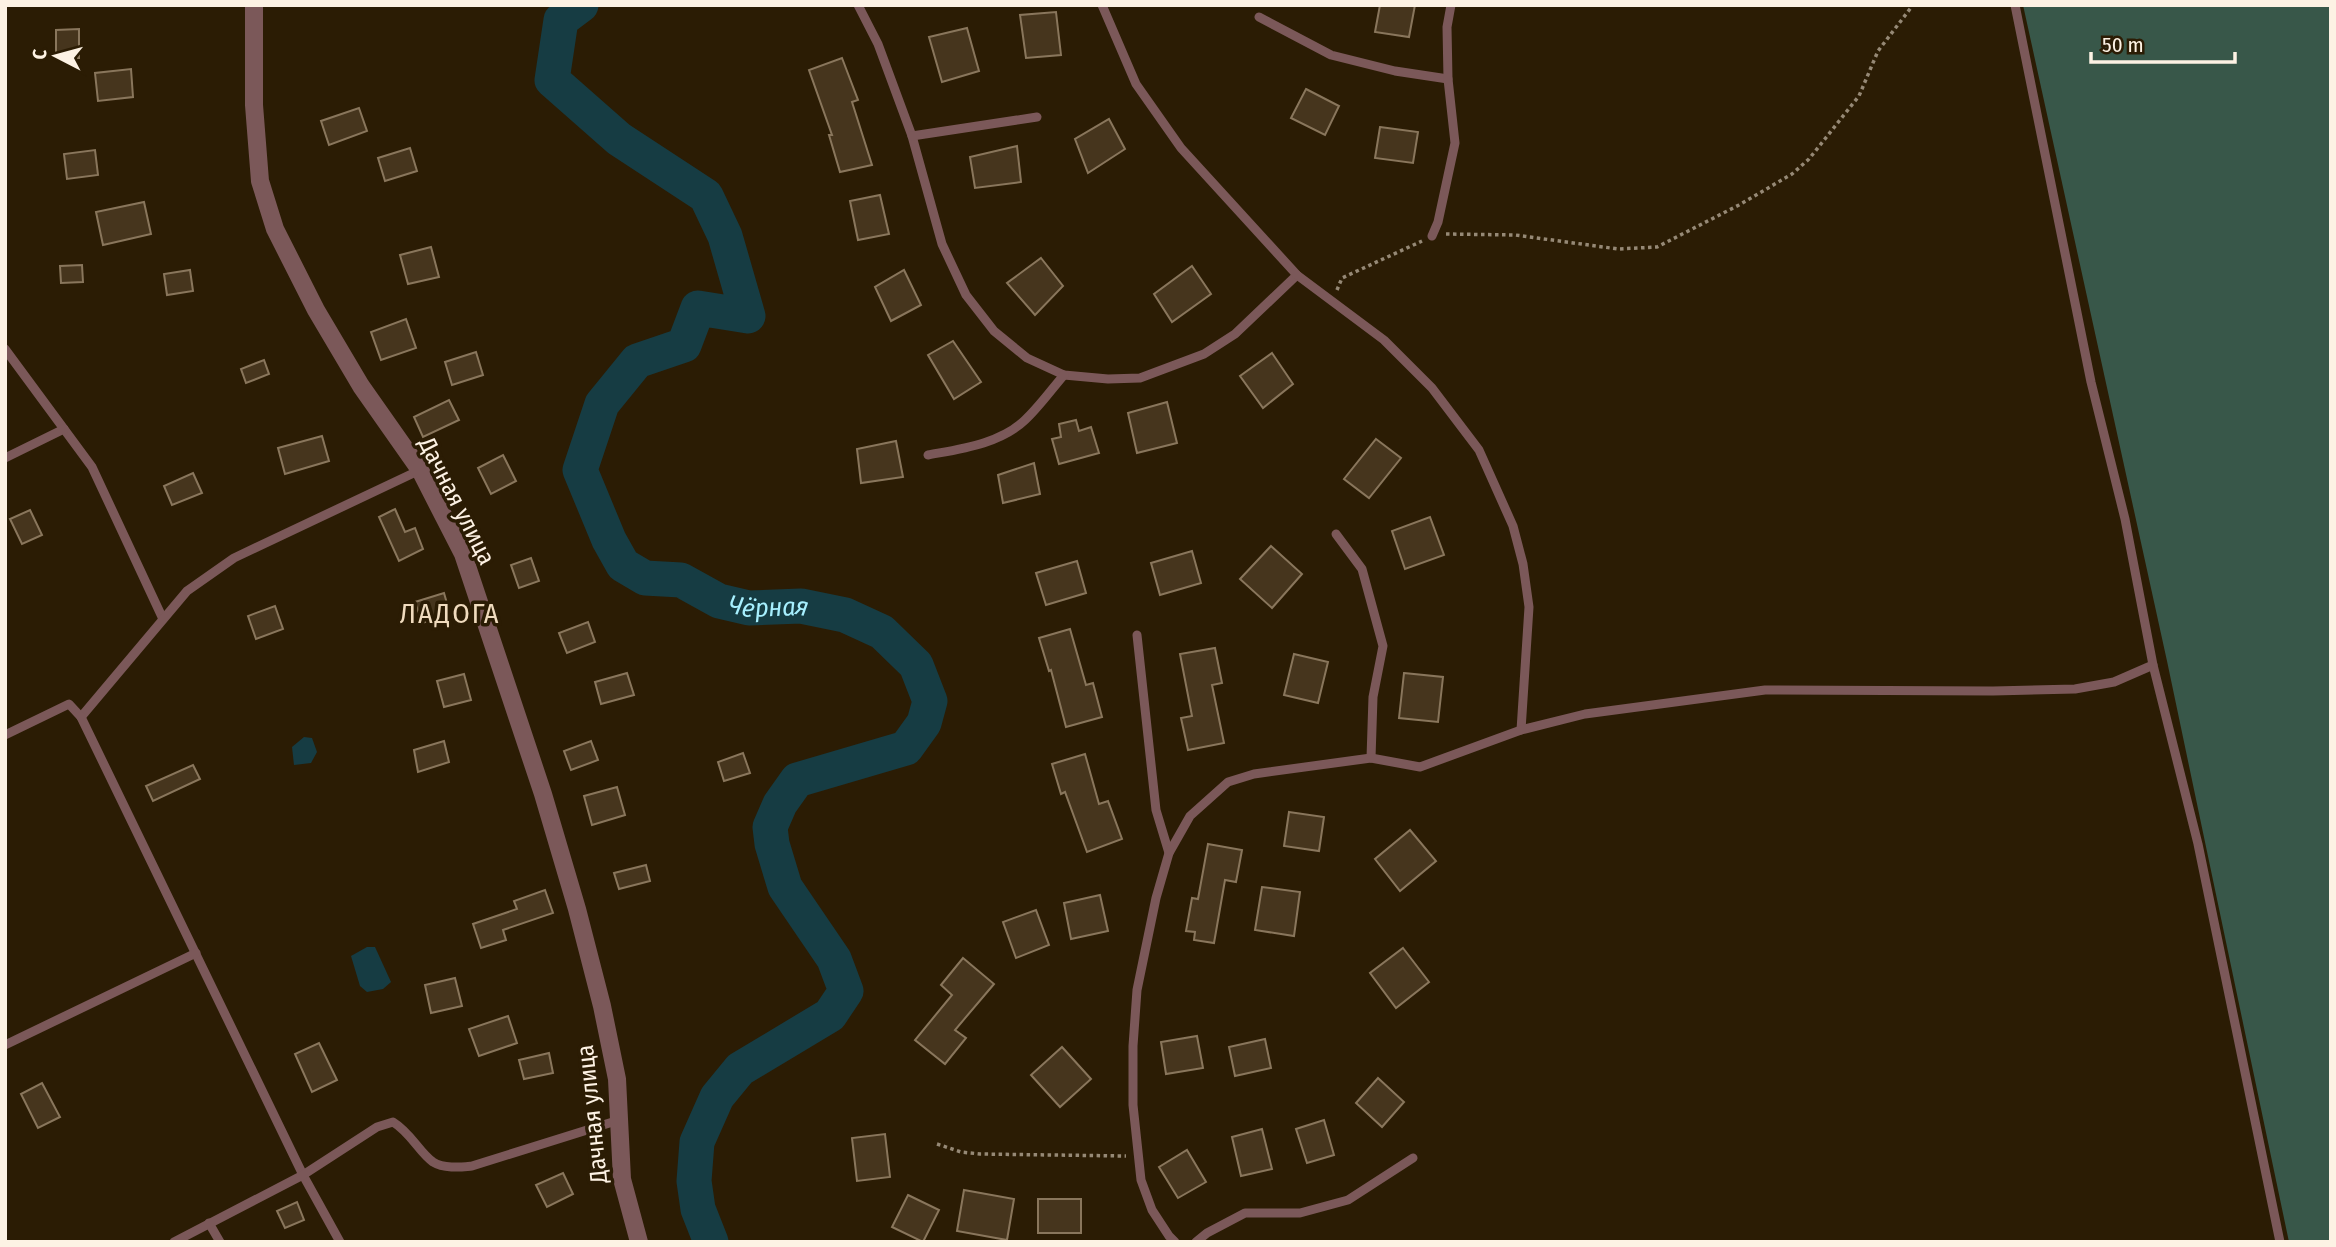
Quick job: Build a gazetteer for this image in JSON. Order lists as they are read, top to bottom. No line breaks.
{"streets":{"street":["Дачная улица"]},"districts":["ЛАДОГА"],"water":["Чёрная"],"scale_bar":"50 m","north":"left"}
